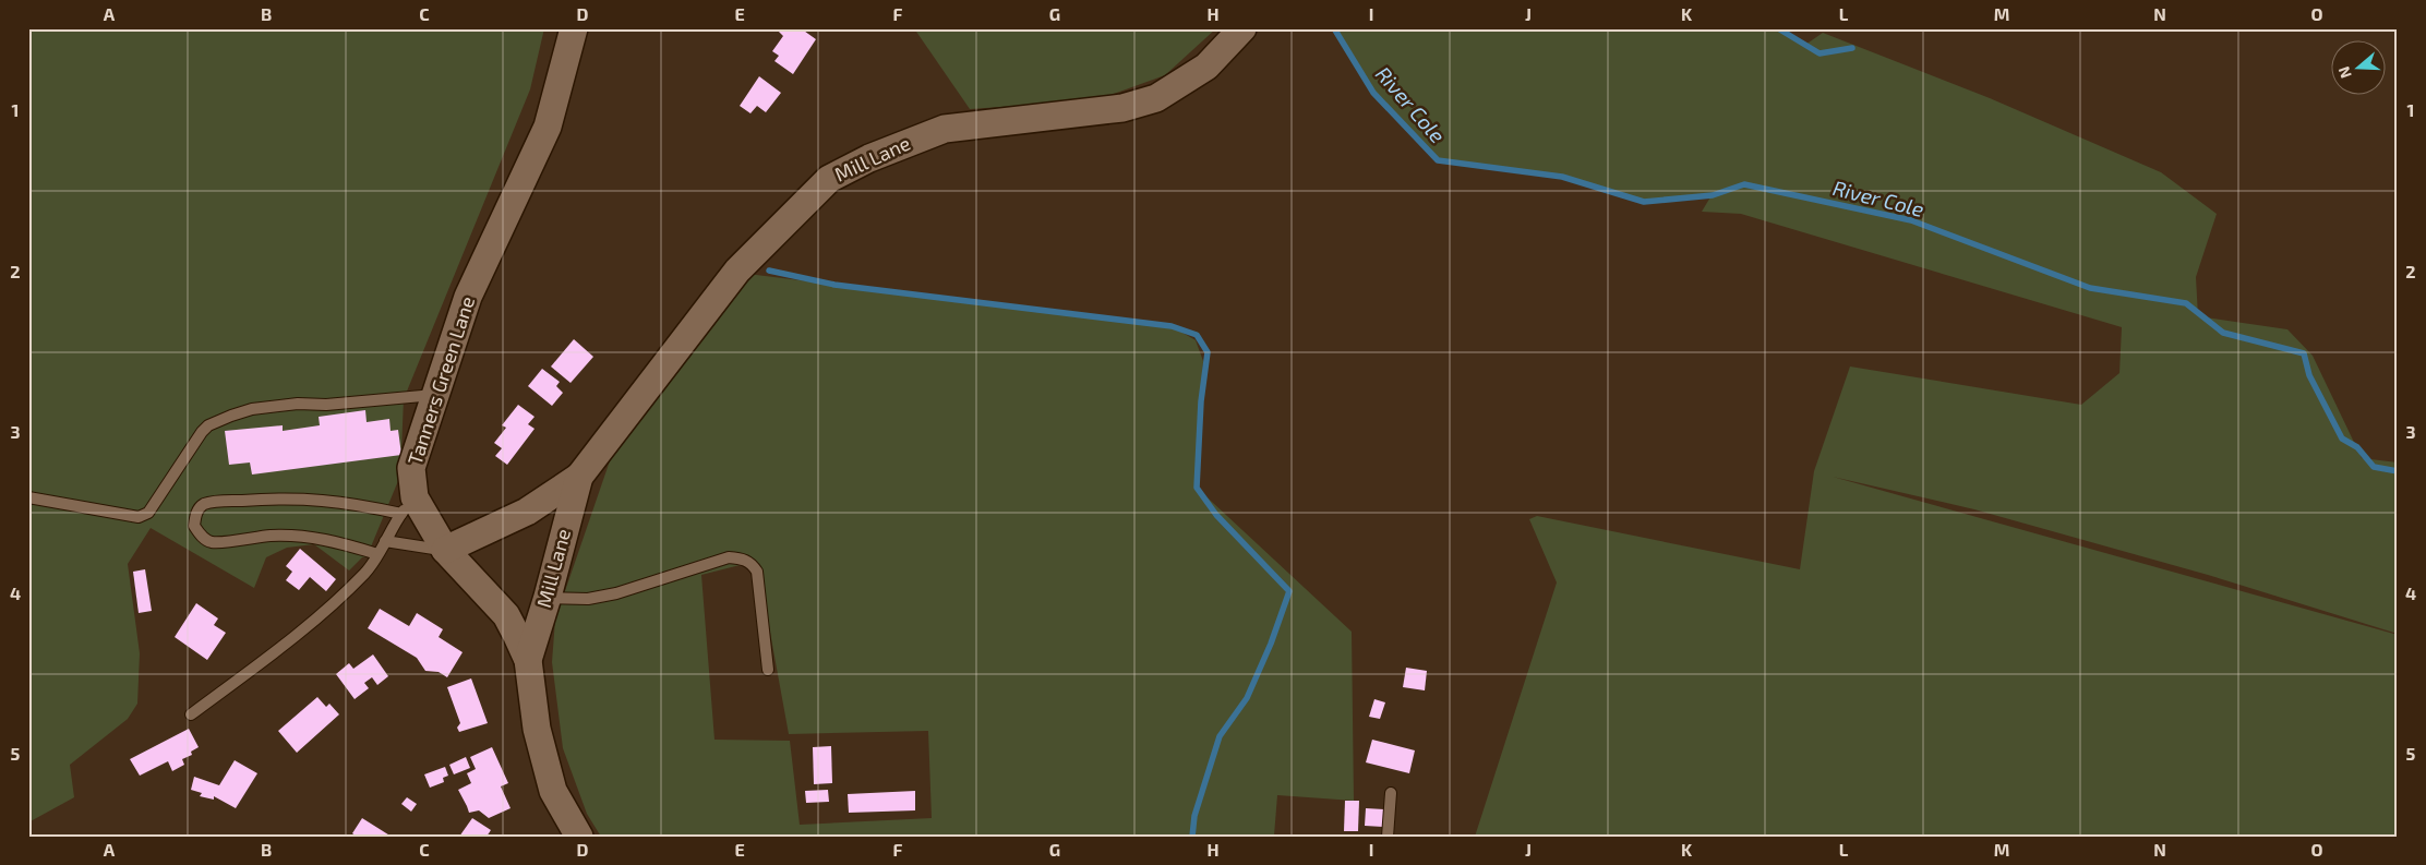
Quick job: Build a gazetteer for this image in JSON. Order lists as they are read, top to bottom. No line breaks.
{"streets":{"street":["Mill Lane","Tanners Green Lane"]},"crossings":[["Mill Lane","Tanners Green Lane"]],"water":["River Cole"],"north":"left","grid":{"columns":["A","B","C","D","E","F","G","H","I","J","K","L","M","N","O"],"rows":["1","2","3","4","5"]}}
